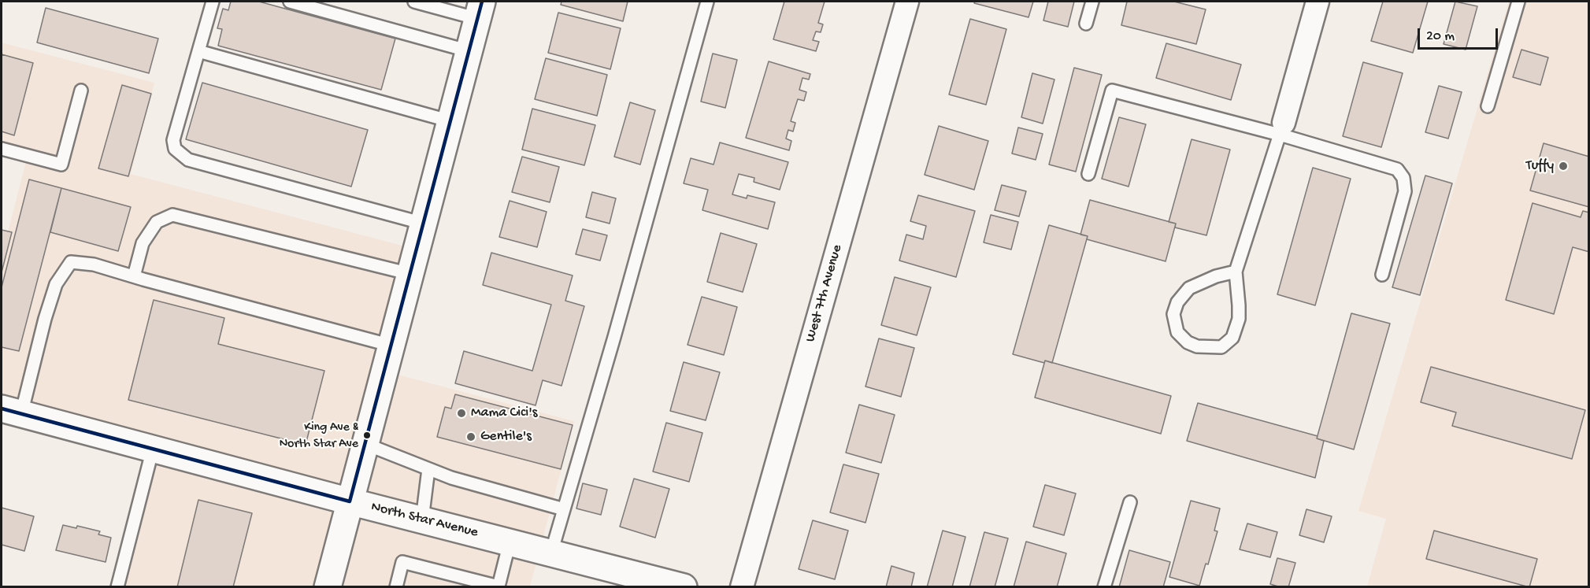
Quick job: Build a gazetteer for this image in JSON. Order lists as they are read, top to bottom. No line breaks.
{"streets":{"street":["West 7th Avenue","North Star Avenue"]},"places":["Tuffy","Mama Cici's","King Ave & North Star Ave","Gentile's"],"scale_bar":"20 m"}
